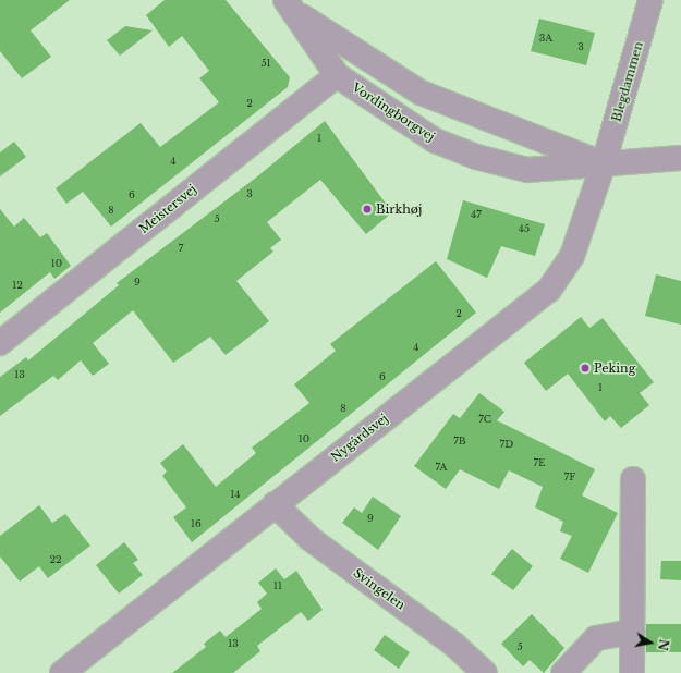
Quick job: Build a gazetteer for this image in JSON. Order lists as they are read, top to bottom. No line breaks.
{"streets":{"street":["Blegdammen","Vordingborgvej","Meistersvej","Nygårdsvej","Svingelen"]},"crossings":[["Blegdammen","Vordingborgvej"],["Blegdammen","Nygårdsvej"],["Vordingborgvej","Meistersvej"],["Vordingborgvej","Nygårdsvej"],["Nygårdsvej","Svingelen"]],"places":["Birkhøj","Peking"],"house_numbers":["3A","3","51","2","1","4","3","6","8","47","5","45","7","10","9","12","2","4","13","6","1","8","7C","10","7B","7D","7E","7A","7F","14","9","16","22","11","13","5"],"north":"right"}
